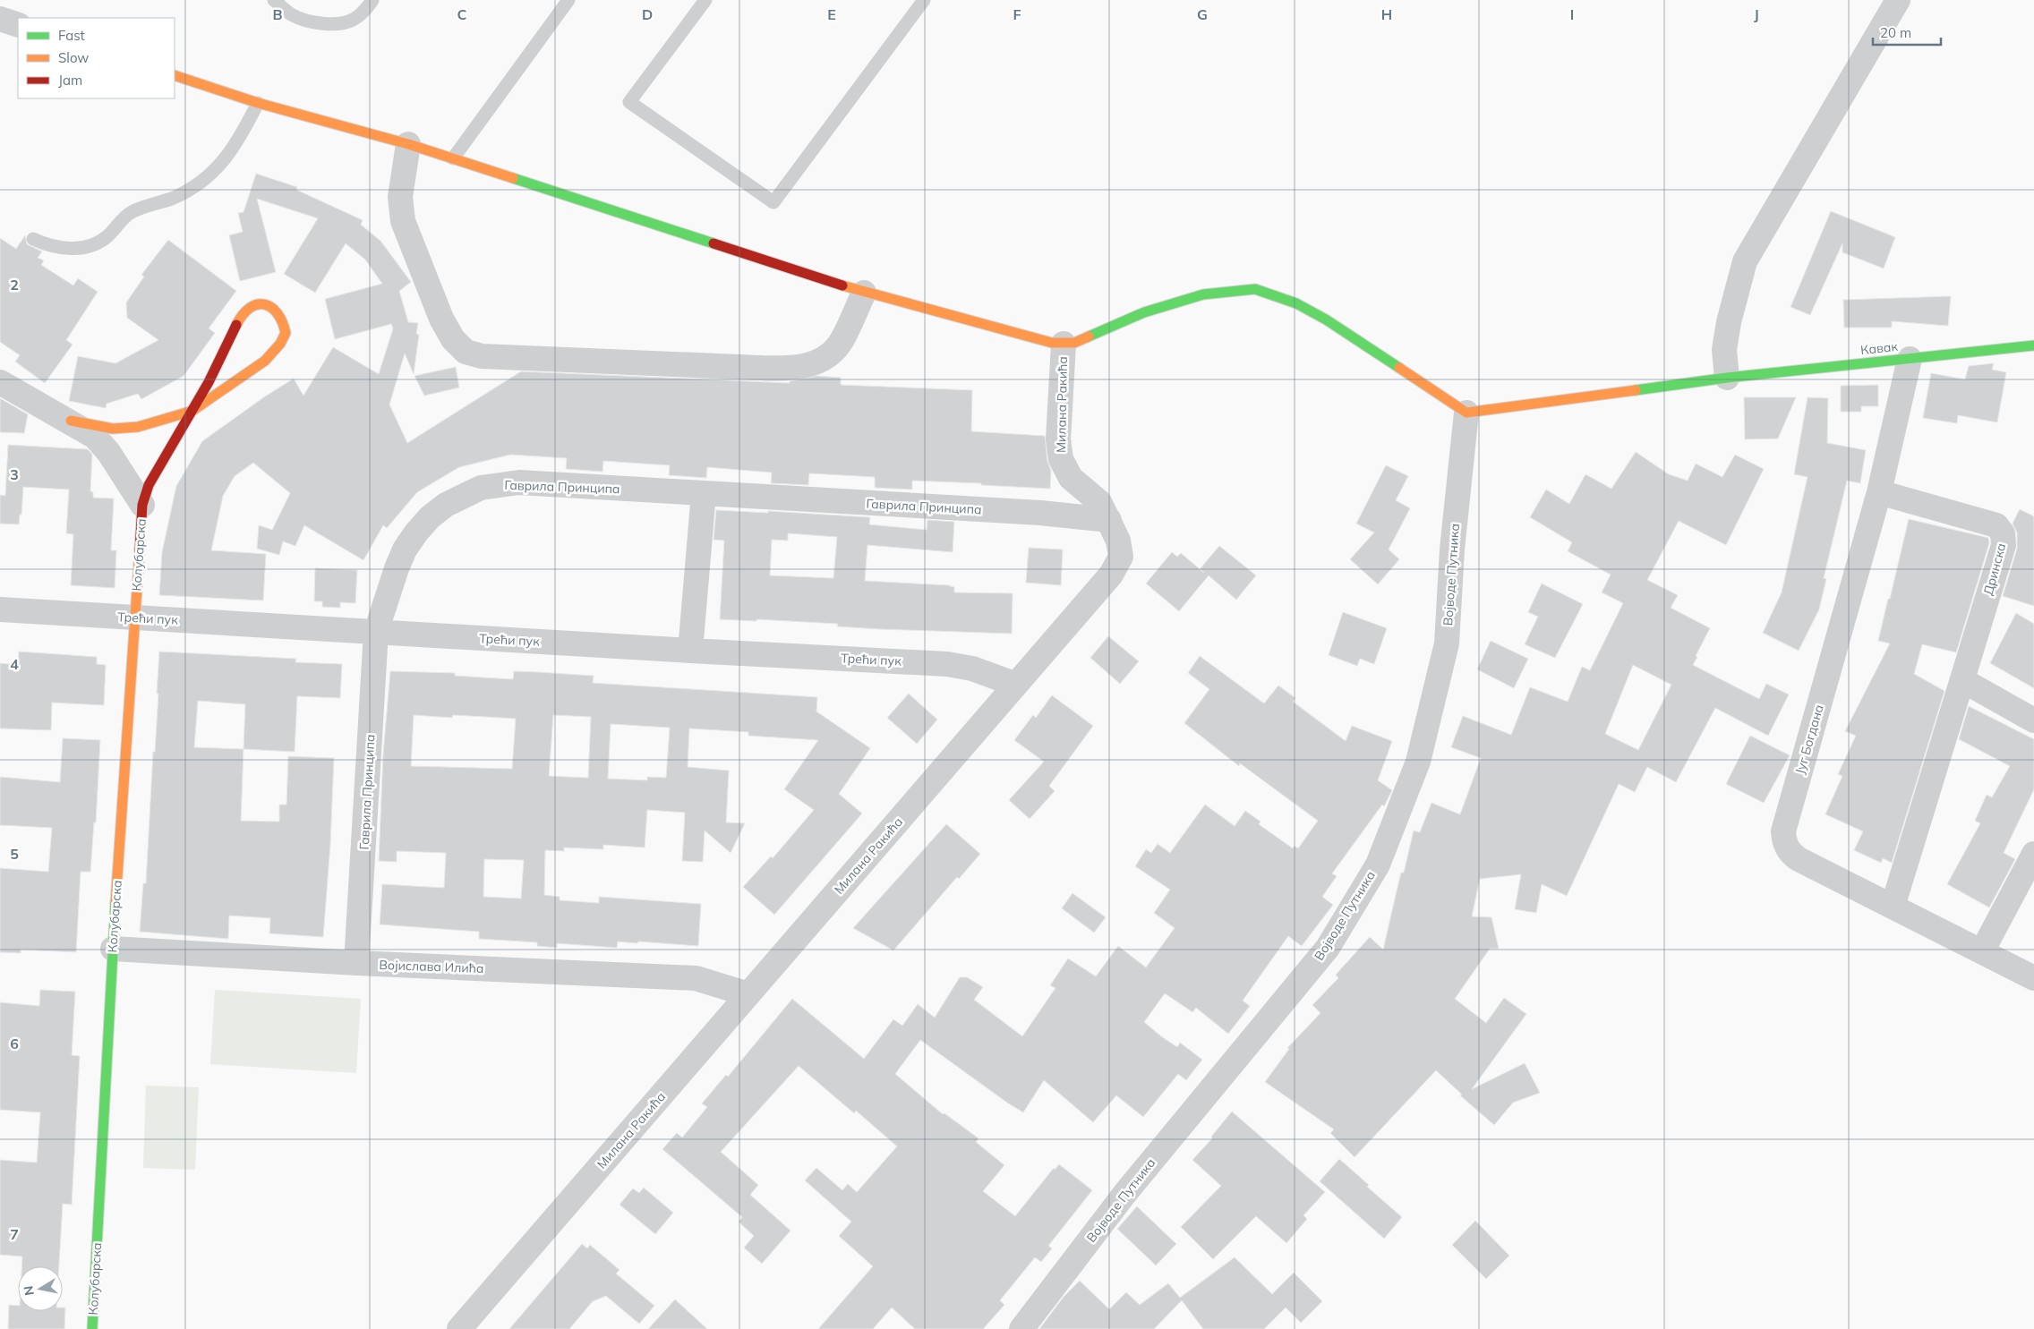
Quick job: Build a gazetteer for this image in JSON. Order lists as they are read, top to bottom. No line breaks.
{"streets":{"street":["Кавак","Милана Ракића","Гаврила Принципа","Колубарска","Дринска","Војводе Путника","Трећи пук","Југ Богдана","Војислава Илића"]},"crossings":[["Кавак","Војводе Путника"],["Кавак","Југ Богдана"],["Милана Ракића","Гаврила Принципа"],["Милана Ракића","Трећи пук"],["Милана Ракића","Војислава Илића"],["Гаврила Принципа","Трећи пук"],["Гаврила Принципа","Војислава Илића"],["Колубарска","Трећи пук"],["Колубарска","Војислава Илића"],["Дринска","Југ Богдана"]],"legend":["Fast","Slow","Jam"],"scale_bar":"20 m","north":"left","grid":{"columns":["B","C","D","E","F","G","H","I","J"],"rows":["2","3","4","5","6","7"]}}
